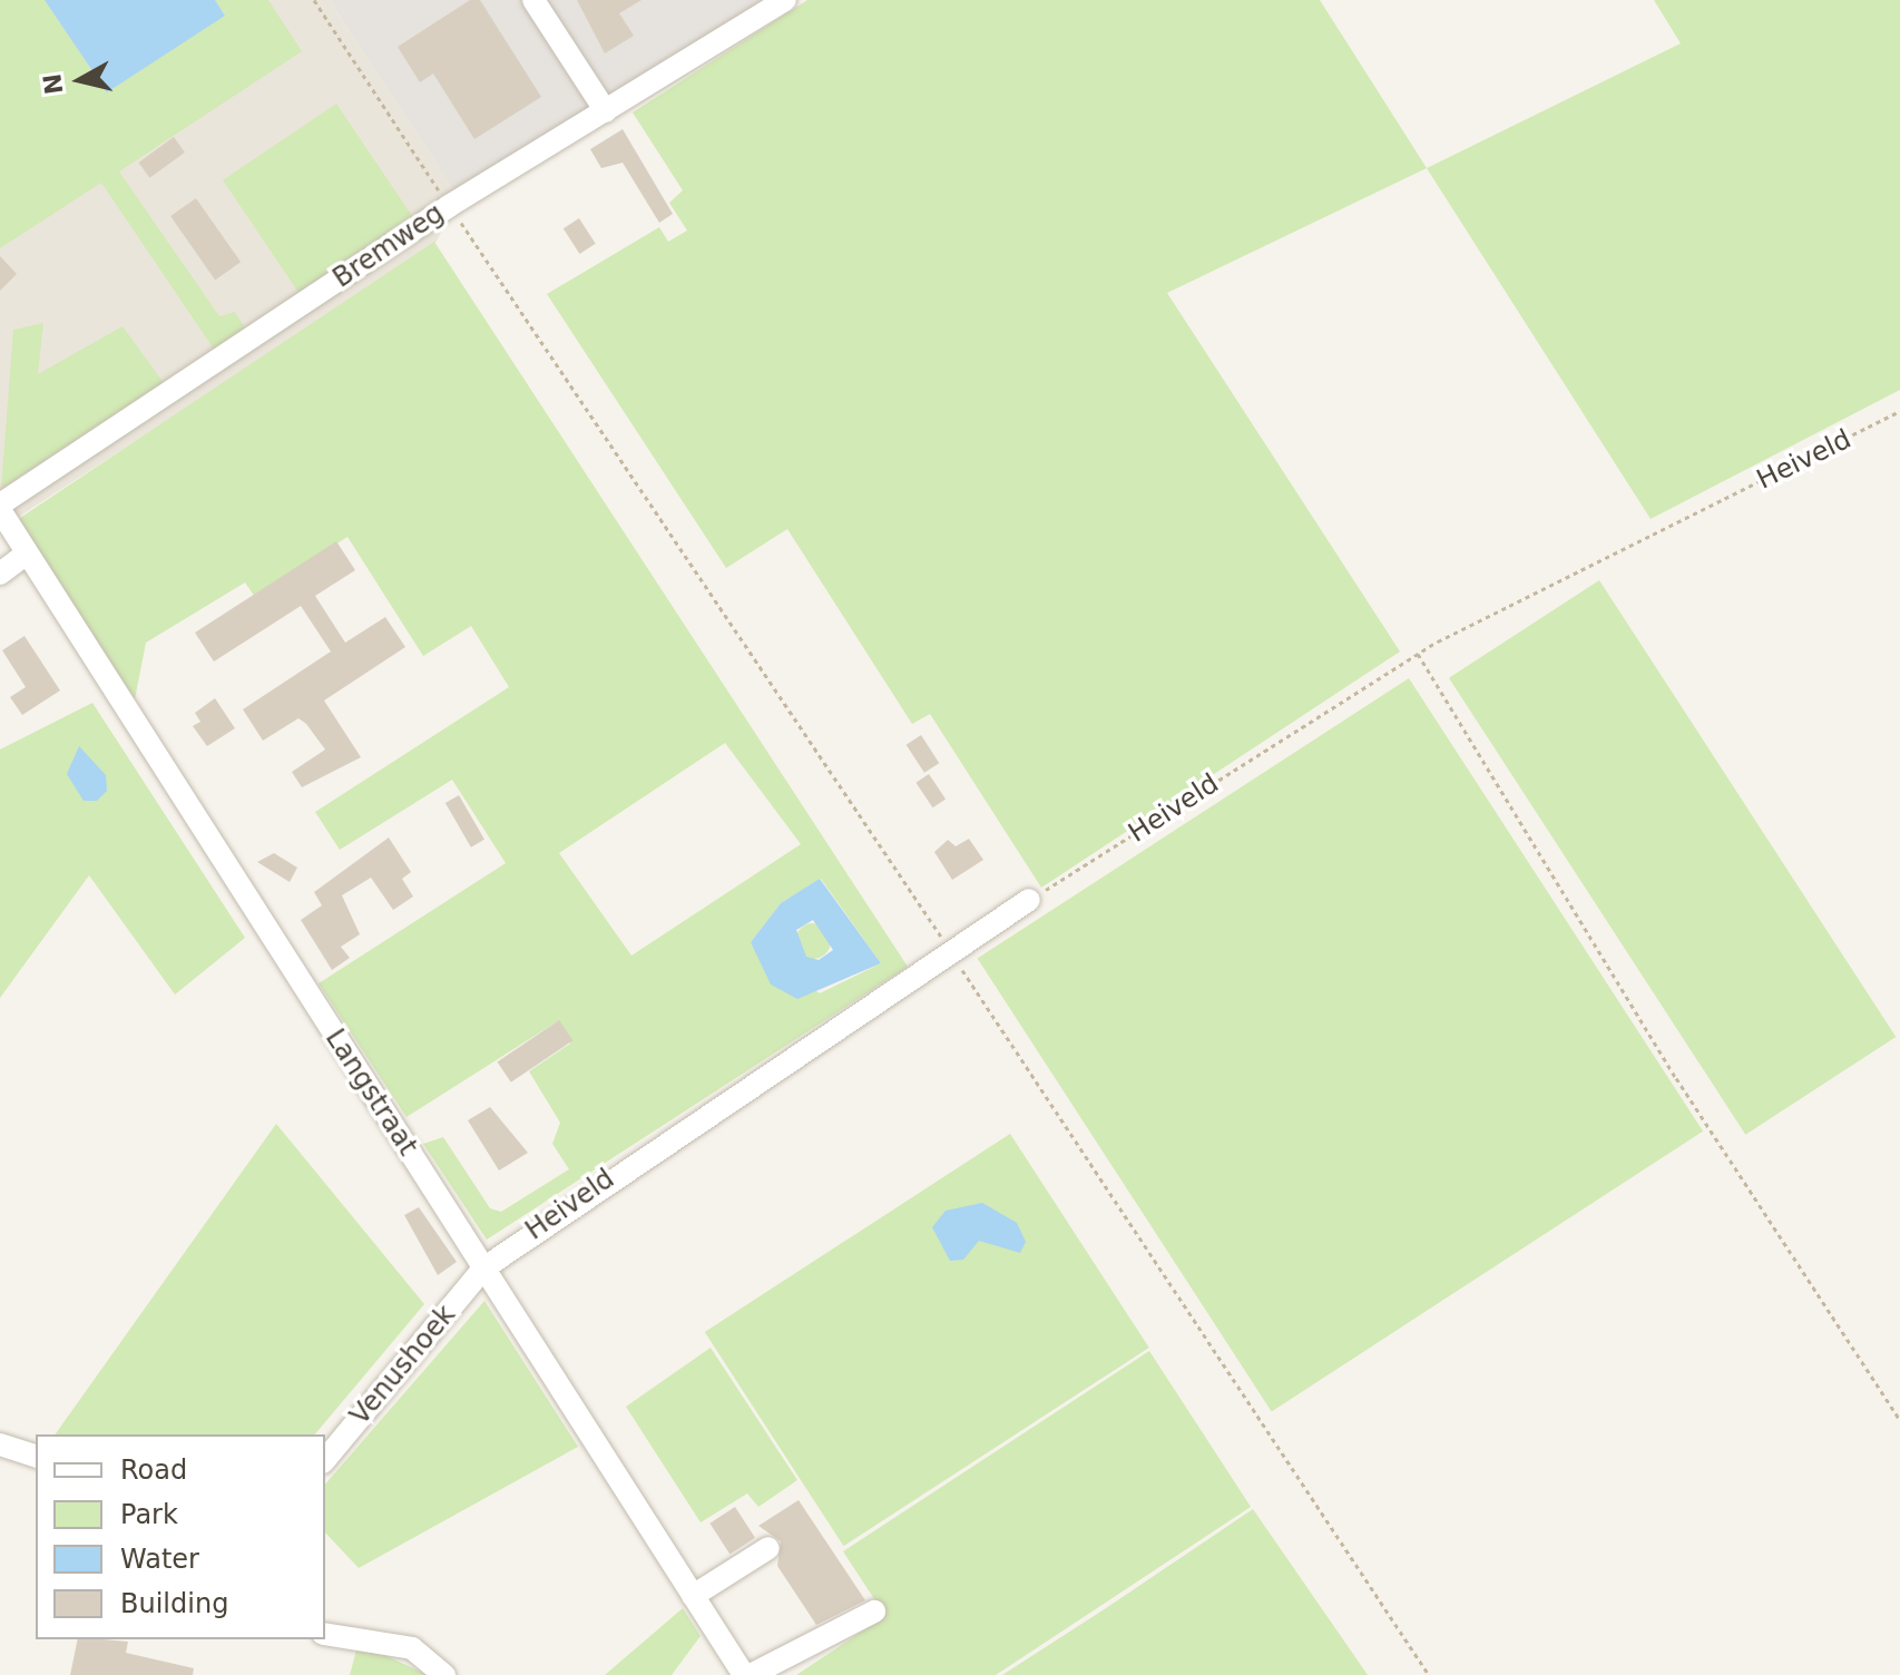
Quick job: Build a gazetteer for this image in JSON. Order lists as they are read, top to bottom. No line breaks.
{"streets":{"street":["Bremweg","Heiveld","Langstraat","Venushoek"]},"crossings":[["Bremweg","Langstraat"],["Heiveld","Langstraat"],["Heiveld","Venushoek"],["Langstraat","Venushoek"]],"legend":["Road","Park","Water","Building"],"north":"left"}
